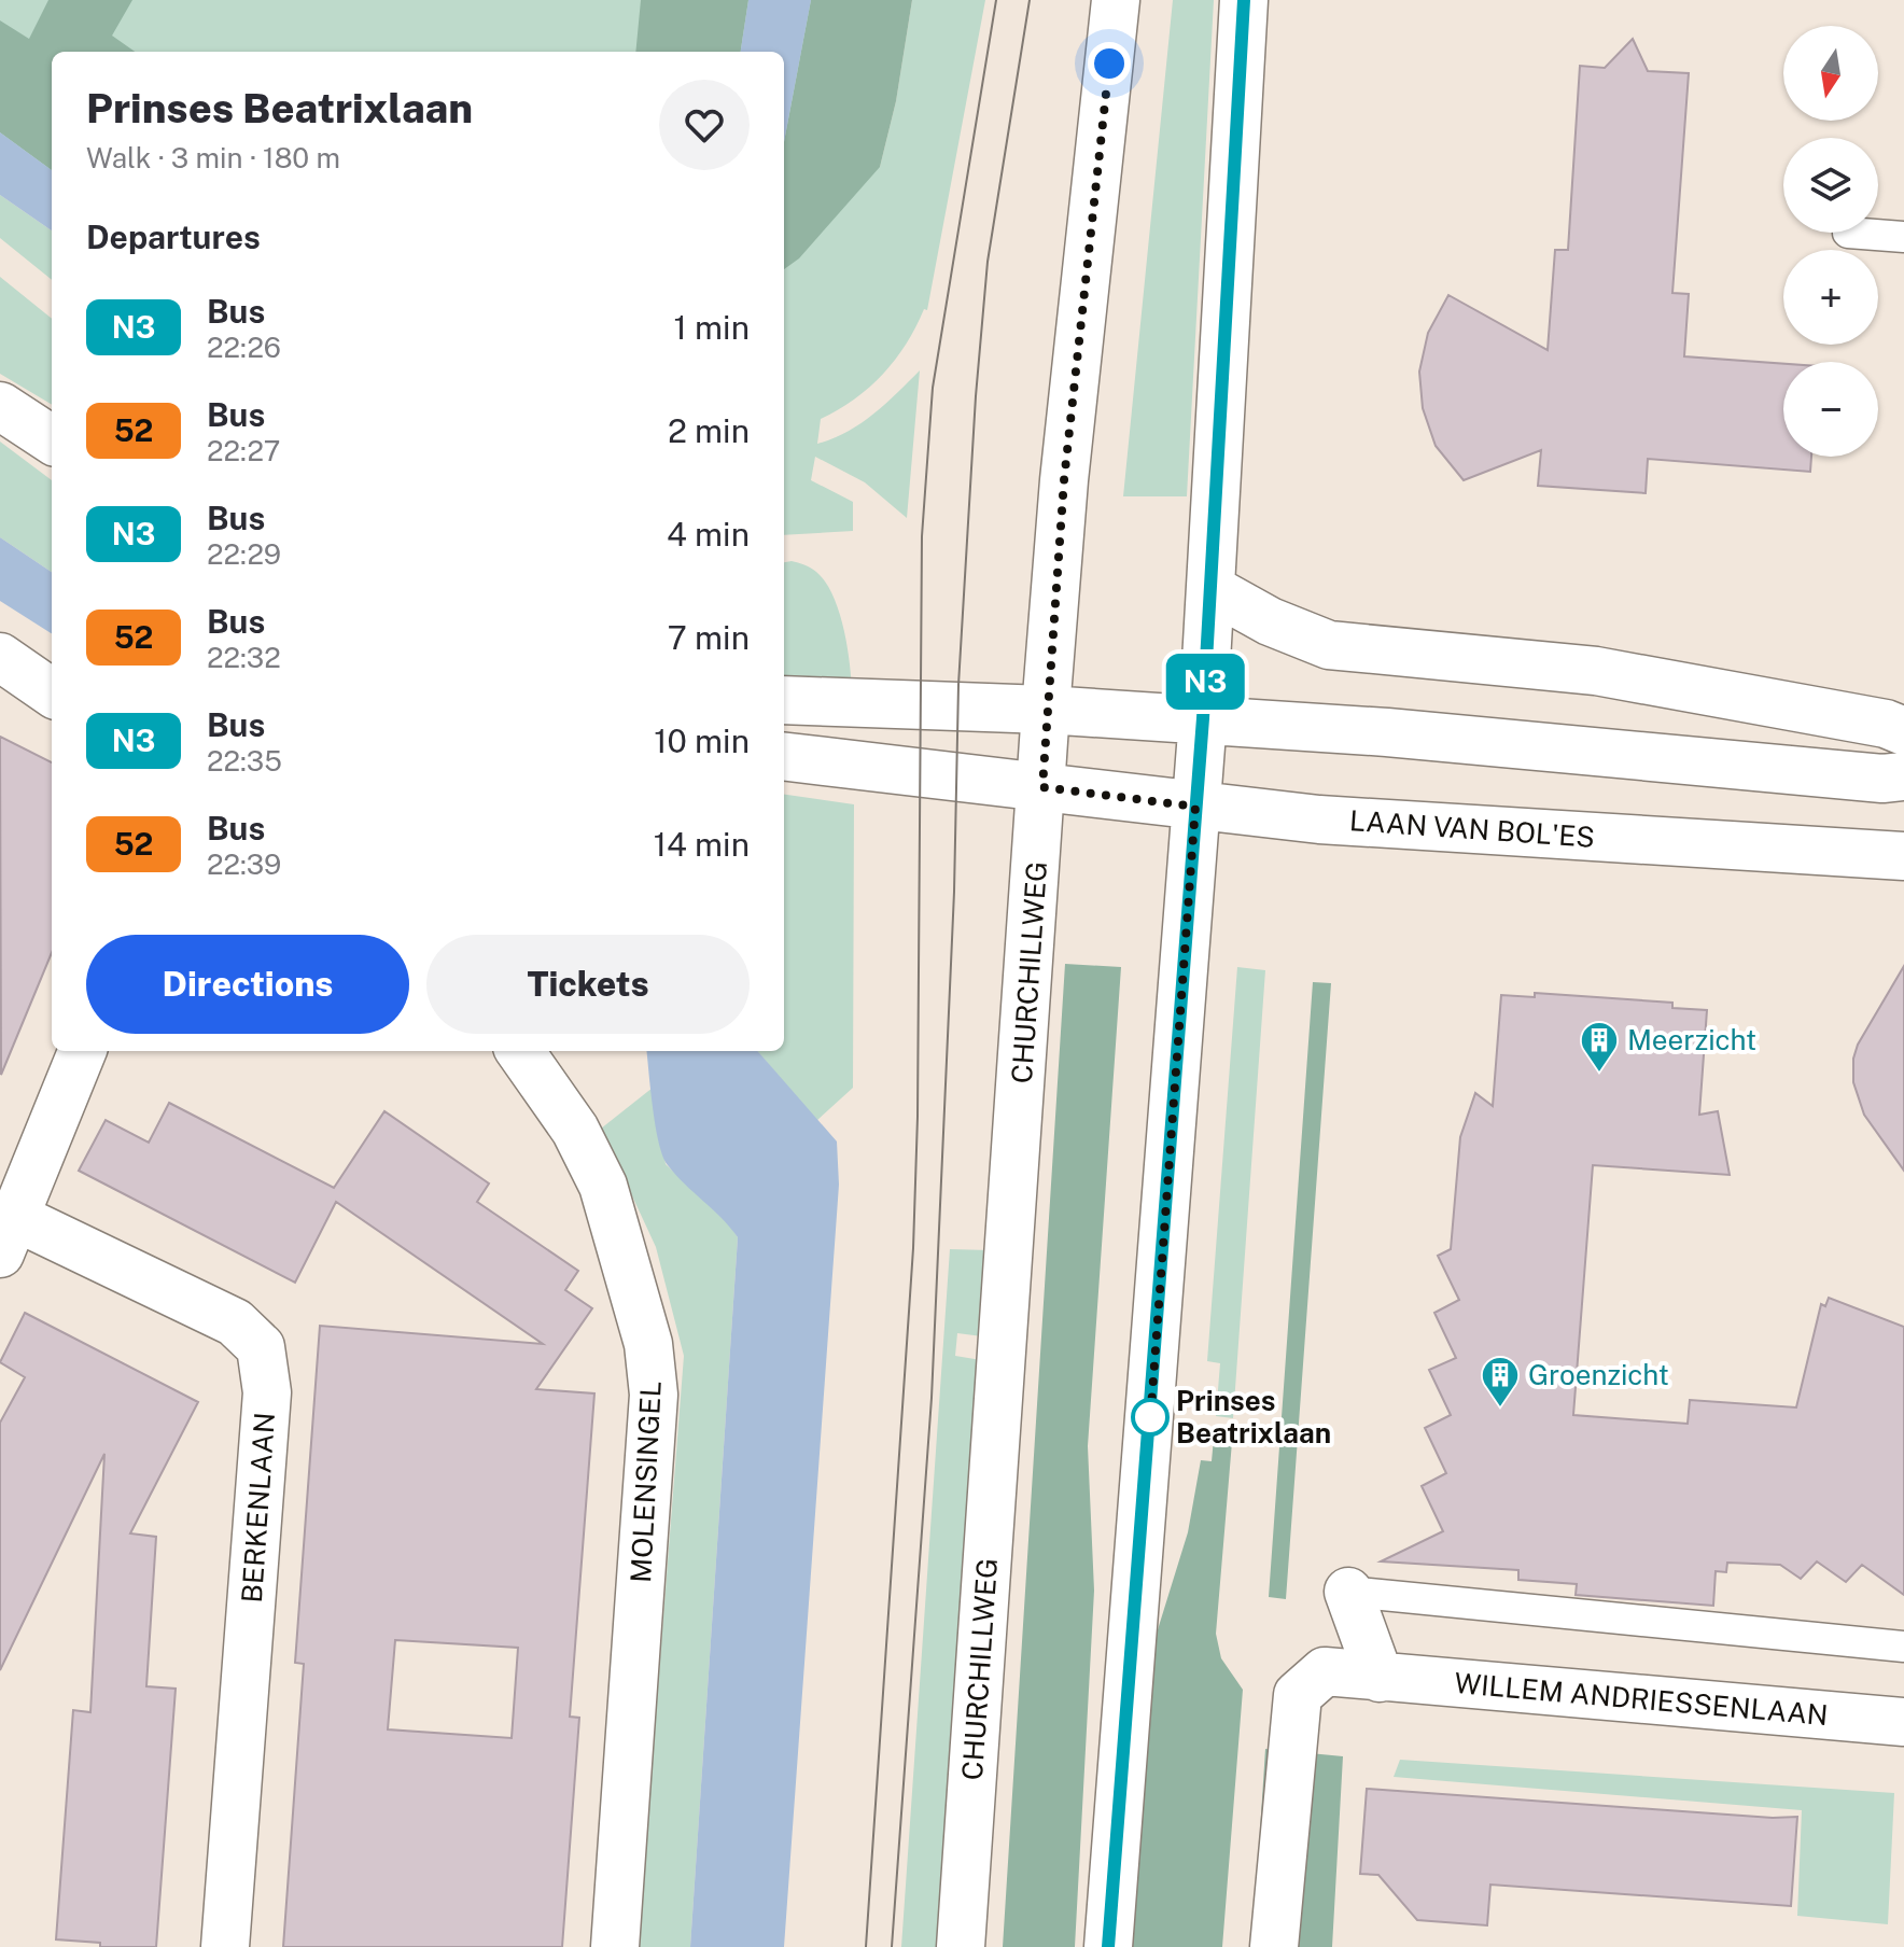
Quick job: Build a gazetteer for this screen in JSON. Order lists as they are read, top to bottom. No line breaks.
{"streets":{"street":["LAAN VAN BOL'ES","CHURCHILLWEG","MOLENSINGEL","BERKENLAAN","WILLEM ANDRIESSENLAAN"]},"crossings":[["LAAN VAN BOL'ES","CHURCHILLWEG"]],"places":{"building":["Meerzicht","Groenzicht"],"other":["Prinses Beatrixlaan"]},"lines":["bus line N3"],"north":"bottom","page":{"on_map":"N3","map_buttons":["+","−"],"heading":[["Prinses Beatrixlaan","Walk · 3 min · 180 m"],"Departures"],"list":[{"mark":"N3","name":"Bus","note":"22:26","value":"1 min"},{"mark":"52","name":"Bus","note":"22:27","value":"2 min"},{"mark":"N3","name":"Bus","note":"22:29","value":"4 min"},{"mark":"52","name":"Bus","note":"22:32","value":"7 min"},{"mark":"N3","name":"Bus","note":"22:35","value":"10 min"},{"mark":"52","name":"Bus","note":"22:39","value":"14 min"}],"buttons":["Directions","Tickets"]}}
